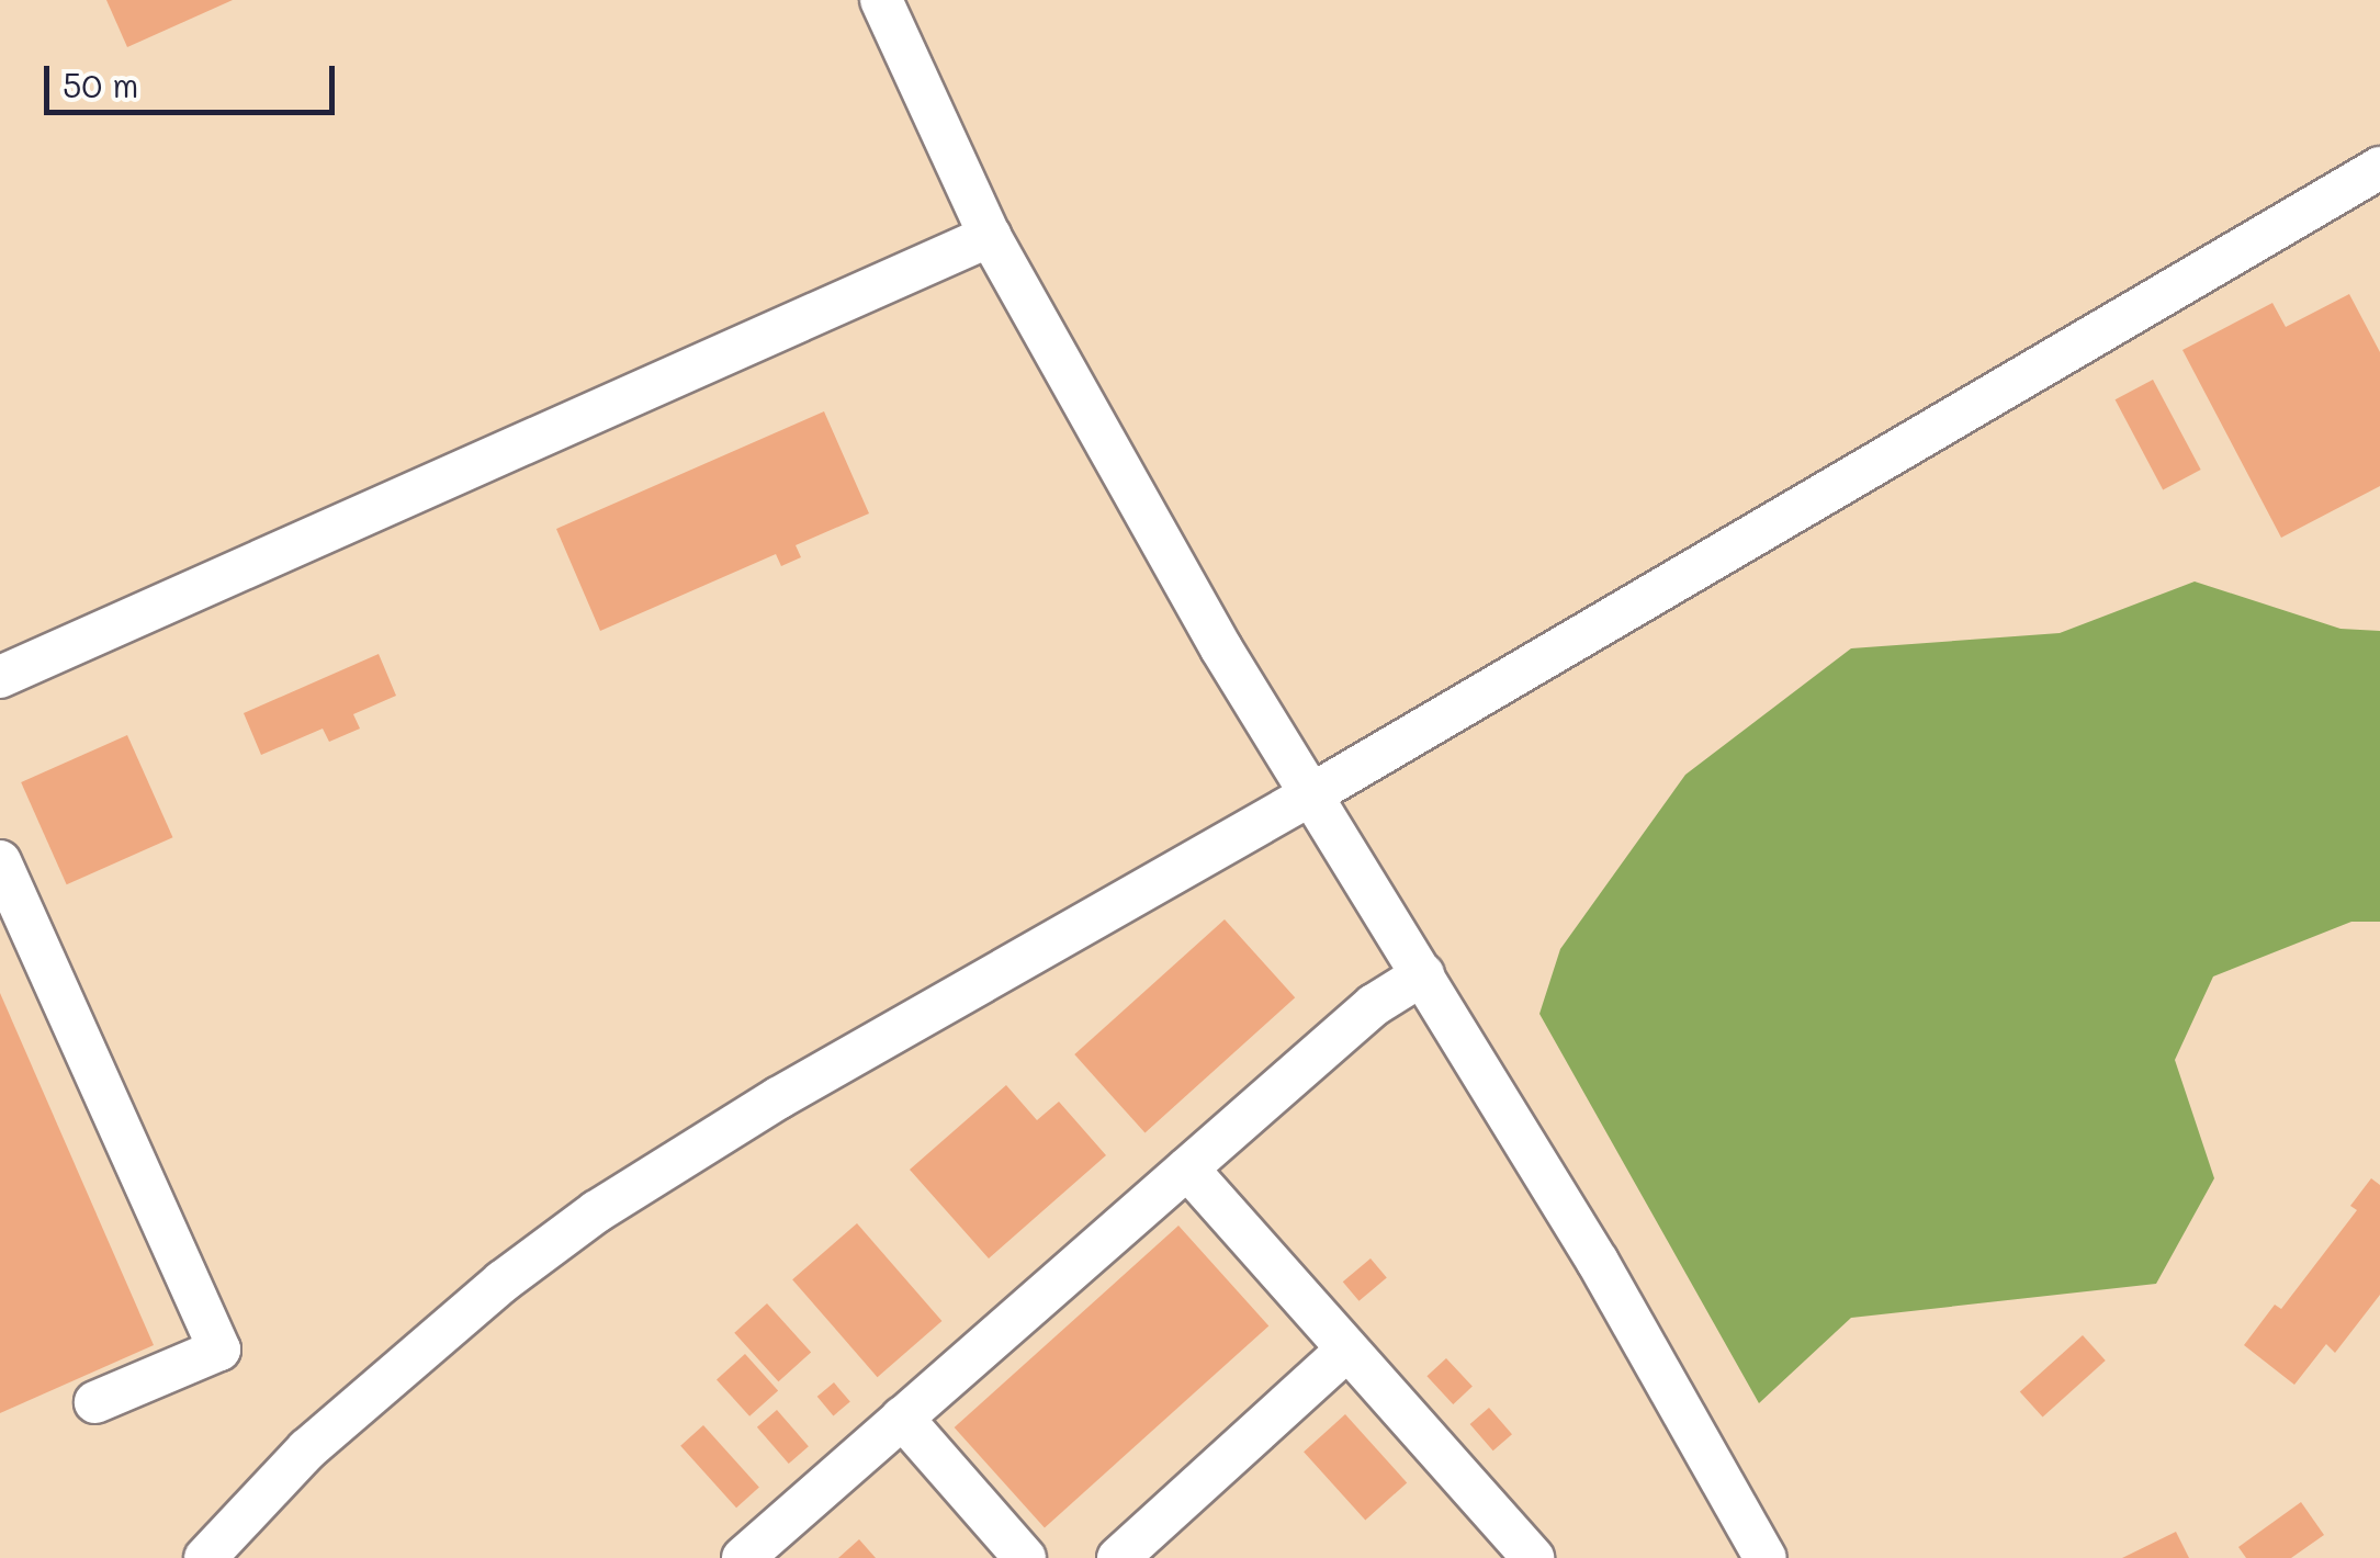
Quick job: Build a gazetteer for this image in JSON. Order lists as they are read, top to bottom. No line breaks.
{"scale_bar":"50 m"}
